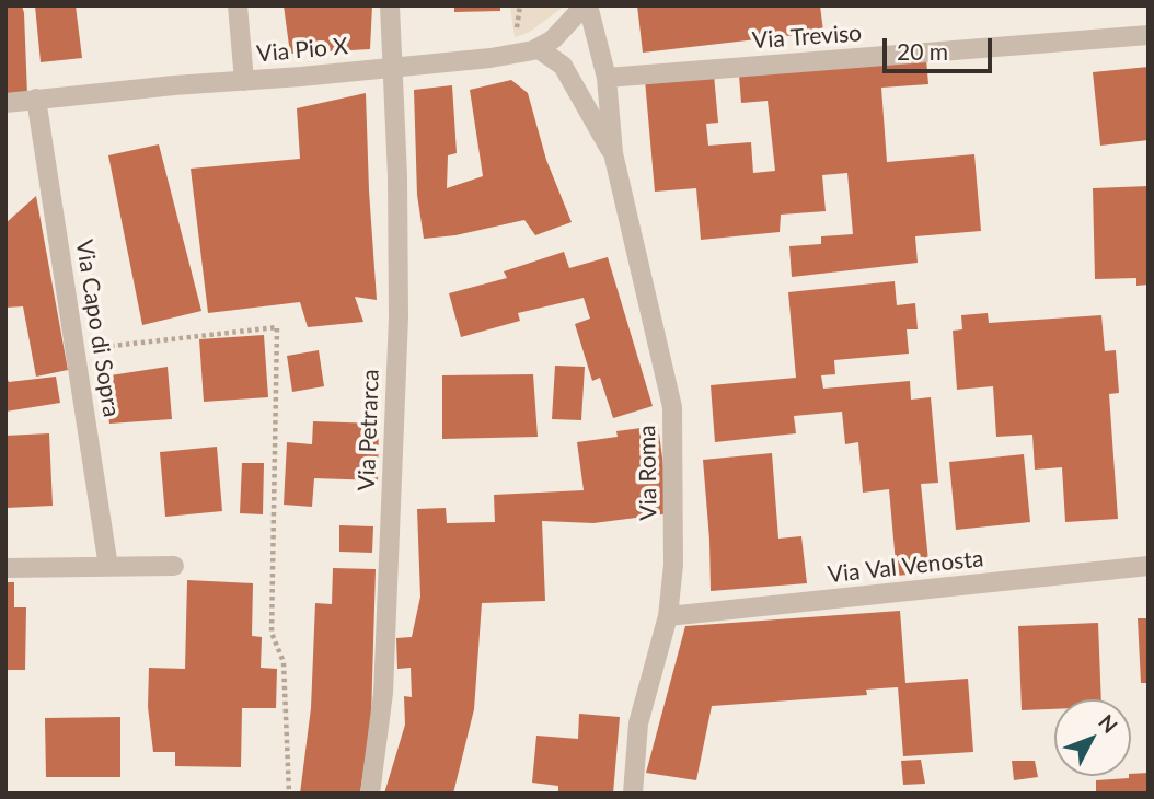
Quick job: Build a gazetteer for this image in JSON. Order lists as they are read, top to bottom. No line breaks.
{"streets":{"street":["Via Treviso","Via Pio X","Via Capo di Sopra","Via Petrarca","Via Roma","Via Val Venosta"]},"crossings":[["Via Treviso","Via Roma"],["Via Pio X","Via Capo di Sopra"],["Via Pio X","Via Petrarca"],["Via Pio X","Via Roma"],["Via Roma","Via Val Venosta"]],"scale_bar":"20 m","north":"top right"}
